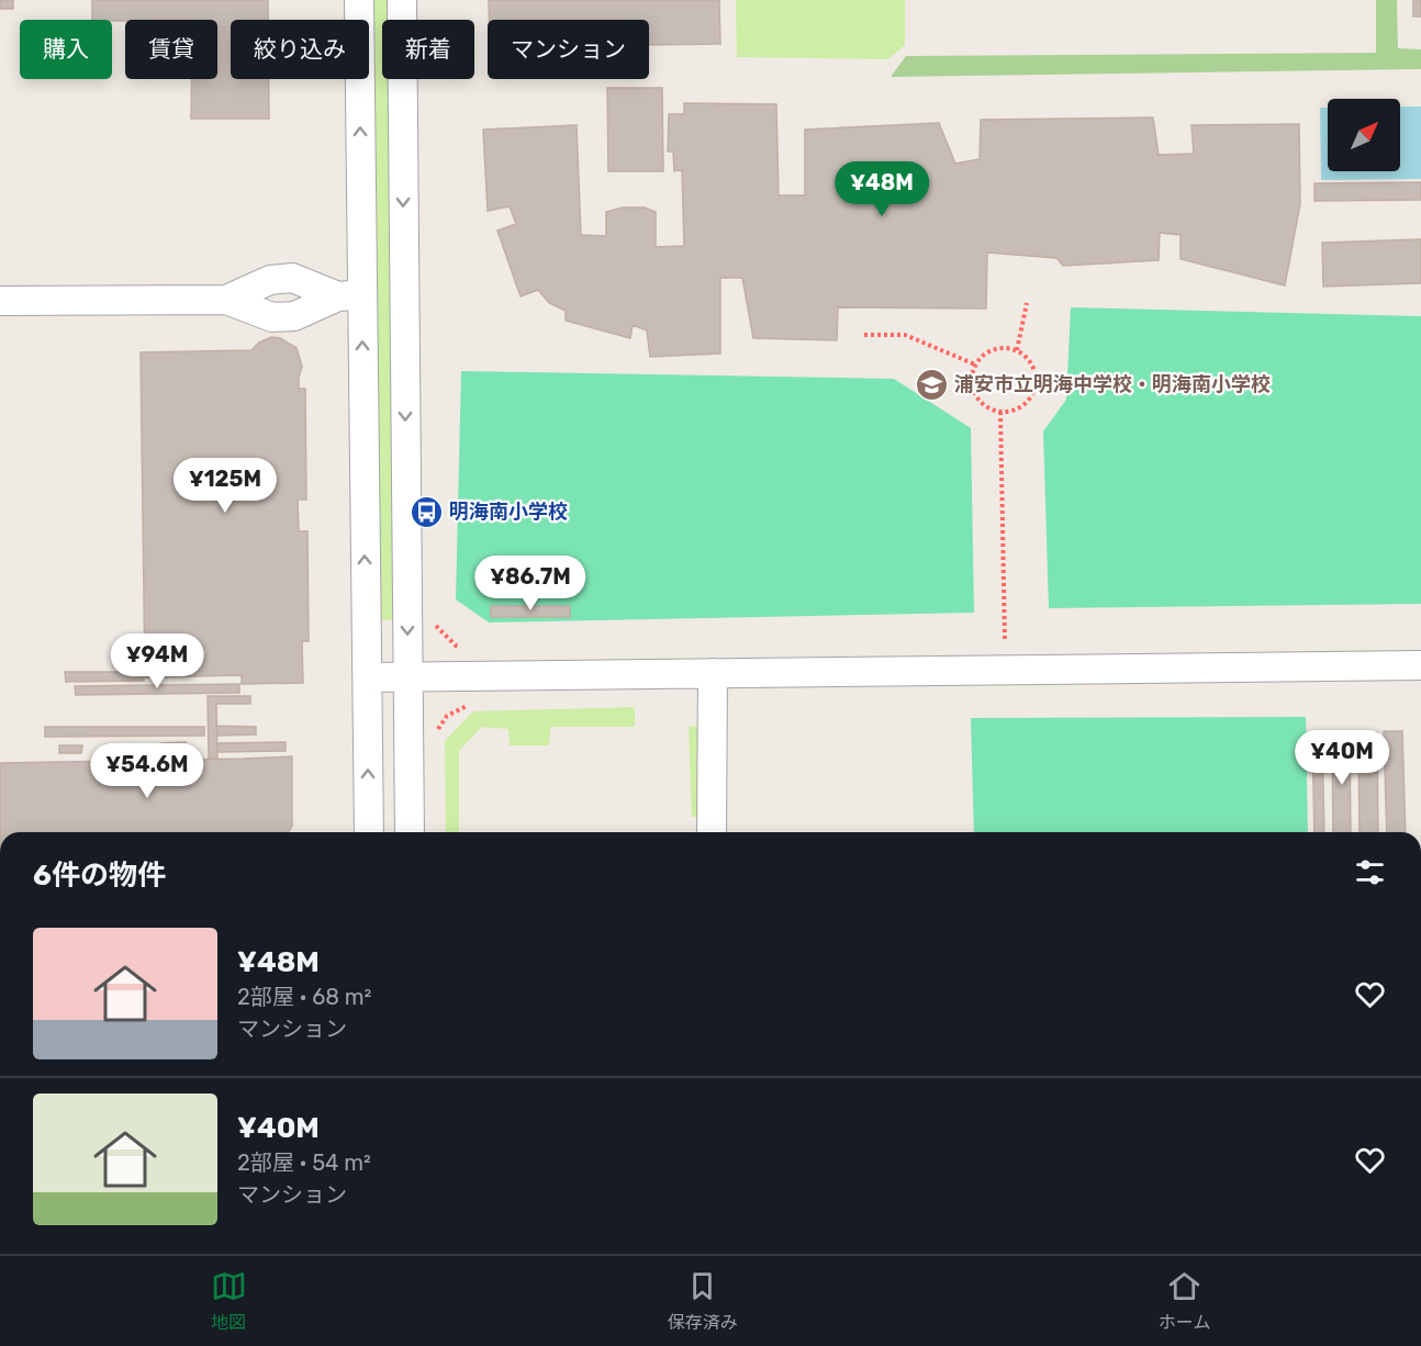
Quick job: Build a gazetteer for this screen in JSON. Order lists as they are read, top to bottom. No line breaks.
{"places":{"school or university":["浦安市立明海中学校・明海南小学校"],"bus stop":["明海南小学校"]},"north":"top right","page":{"chip":["購入","賃貸","絞り込み","新着","マンション"],"price":["¥48M","¥125M","¥86.7M","¥94M","¥40M","¥54.6M"],"heading":"6件の物件","list":[{"name":"¥48M","note":"2部屋 · 68 m² · マンション"},{"name":"¥40M","note":"2部屋 · 54 m² · マンション"}],"tabs":["地図","保存済み","ホーム"]}}
